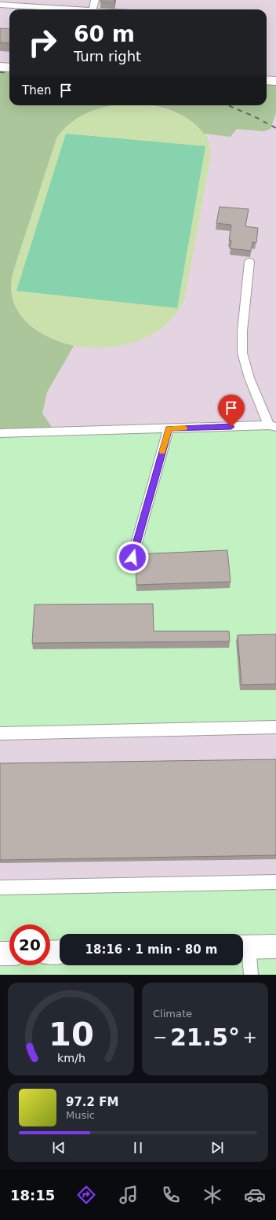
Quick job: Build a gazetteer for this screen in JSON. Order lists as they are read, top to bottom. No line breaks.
{"page":{"turn":["60 m","Turn right"],"then":"Then","limit":"20","trip":"18:16 · 1 min · 80 m","tile":"Climate","heat":["−","21.5°","+"],"song":["97.2 FM","Music"],"tabs":"18:15","gauge":["10","km/h"]}}
